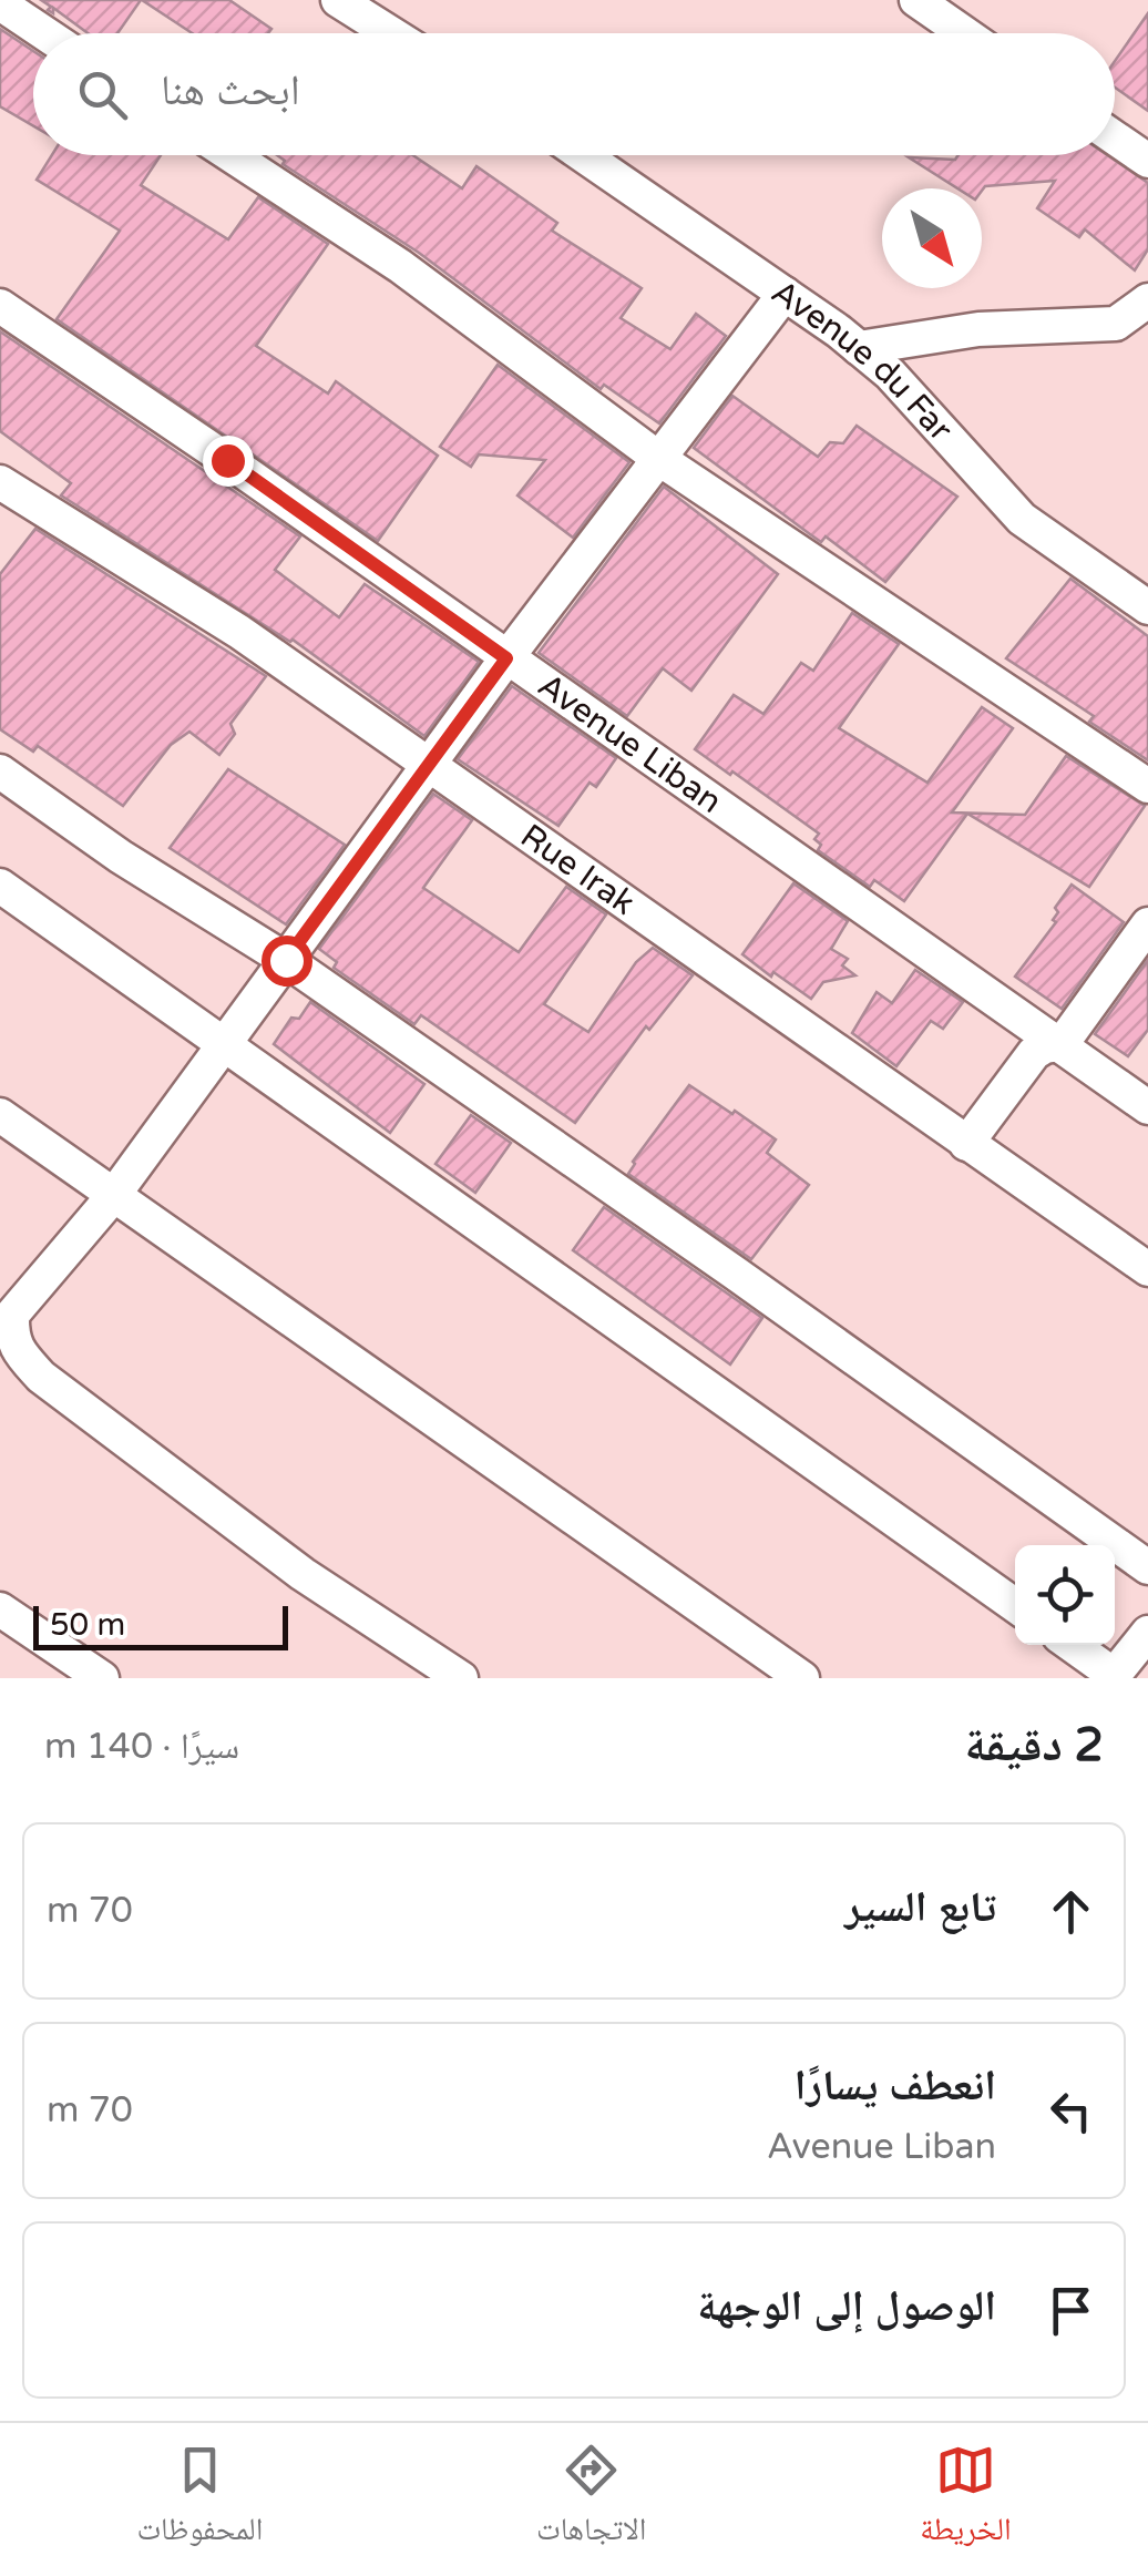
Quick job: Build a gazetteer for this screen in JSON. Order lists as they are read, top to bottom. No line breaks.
{"streets":{"street":["Avenue du Far","Avenue Liban","Rue Irak"]},"scale_bar":"50 m","north":"bottom right","page":{"search":"ابحث هنا","scale":"50 m","heading":["2 دقيقة","سيرًا · 140 m"],"list":[["تابع السير","70 m"],["انعطف يسارًا","Avenue Liban","70 m"],"الوصول إلى الوجهة"],"nav":["الخريطة","الاتجاهات","المحفوظات"]}}
